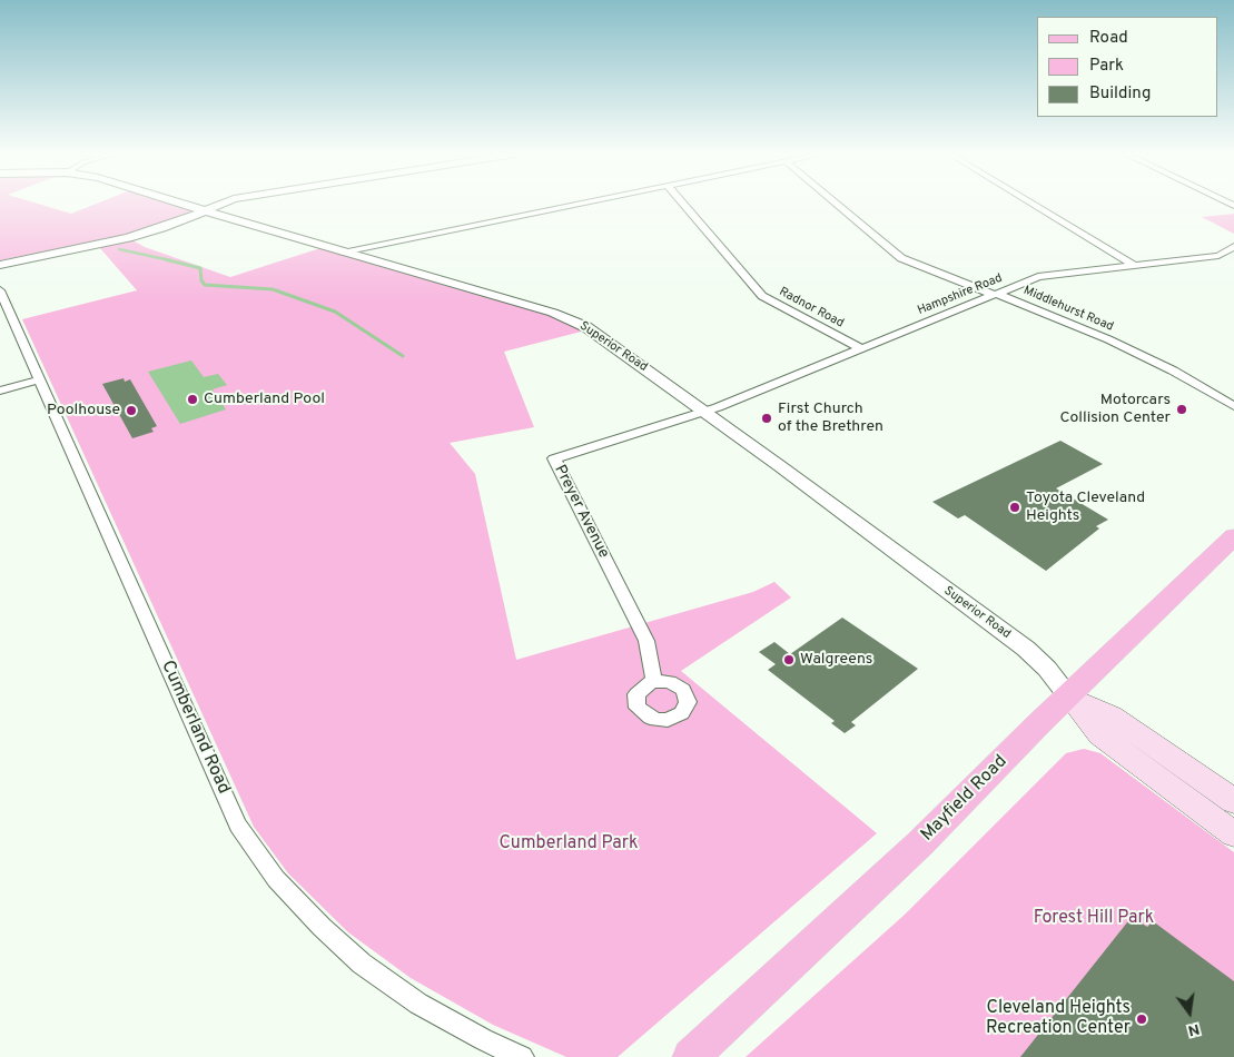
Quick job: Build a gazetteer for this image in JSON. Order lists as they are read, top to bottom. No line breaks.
{"streets":{"main road":["Superior Road","Mayfield Road"],"street":["Hampshire Road","Radnor Road","Middlehurst Road","Preyer Avenue","Cumberland Road"]},"crossings":[["Hampshire Road","Radnor Road"],["Hampshire Road","Middlehurst Road"],["Hampshire Road","Superior Road"],["Hampshire Road","Preyer Avenue"],["Superior Road","Preyer Avenue"],["Superior Road","Mayfield Road"]],"parks":["Cumberland Park","Forest Hill Park"],"places":["Cumberland Pool","Motorcars Collision Center","Poolhouse","First Church of the Brethren","Toyota Cleveland Heights","Walgreens","Cleveland Heights Recreation Center"],"legend":["Road","Park","Building"],"north":"bottom"}
